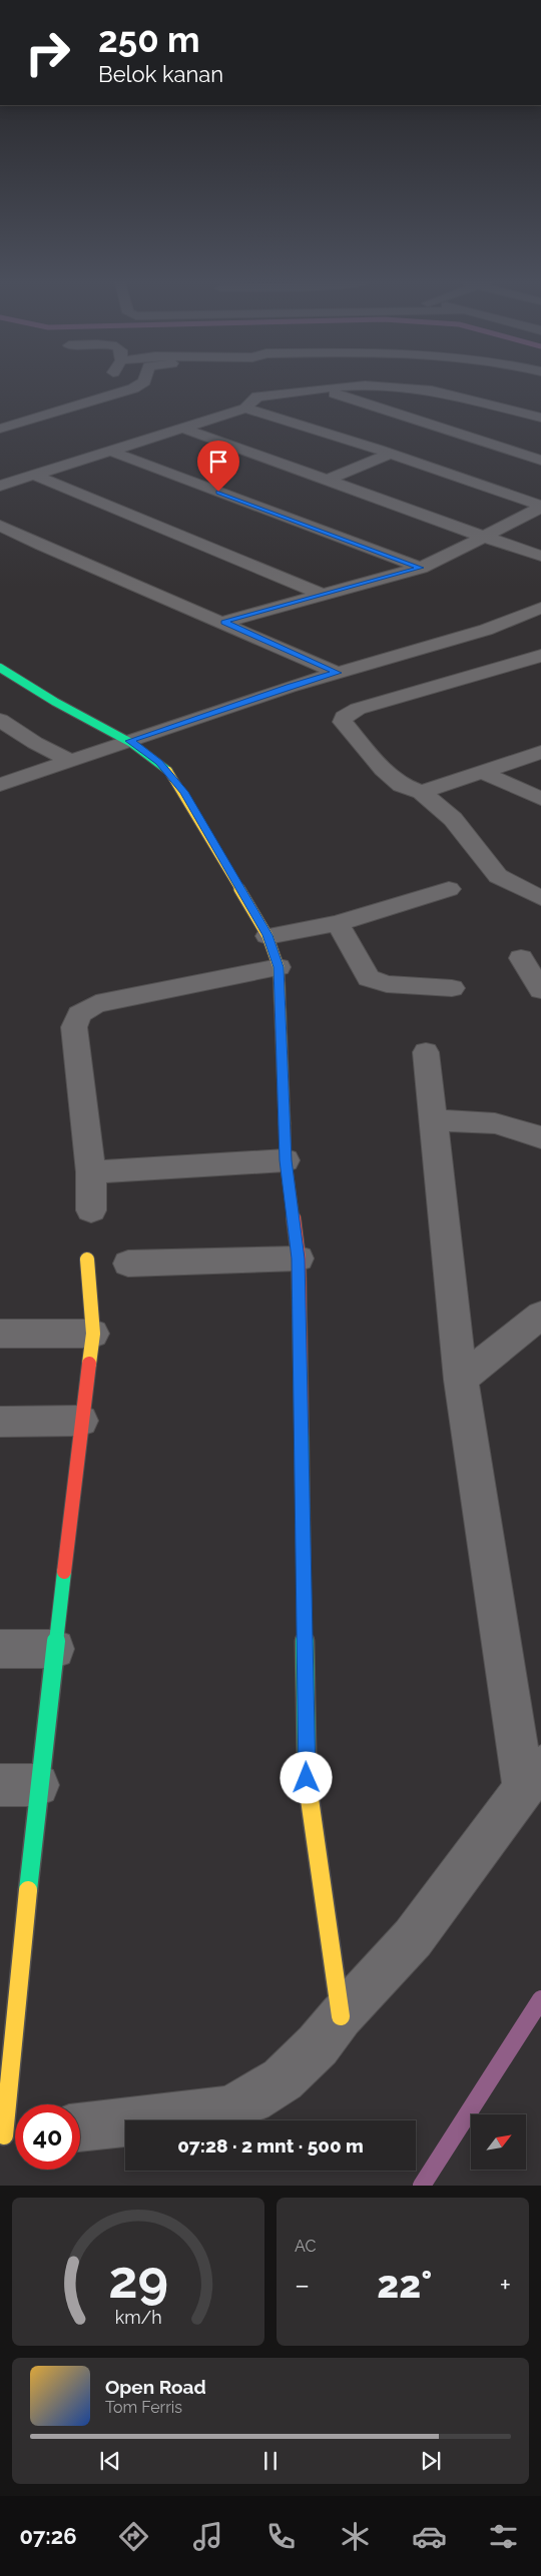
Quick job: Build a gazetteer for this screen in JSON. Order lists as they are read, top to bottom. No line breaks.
{"north":"top right","page":{"turn":["250 m","Belok kanan"],"limit":"40","trip":"07:28 · 2 mnt · 500 m","tile":"AC","heat":["−","22°","+"],"song":["Open Road","Tom Ferris"],"tabs":"07:26","gauge":["29","km/h"]}}
